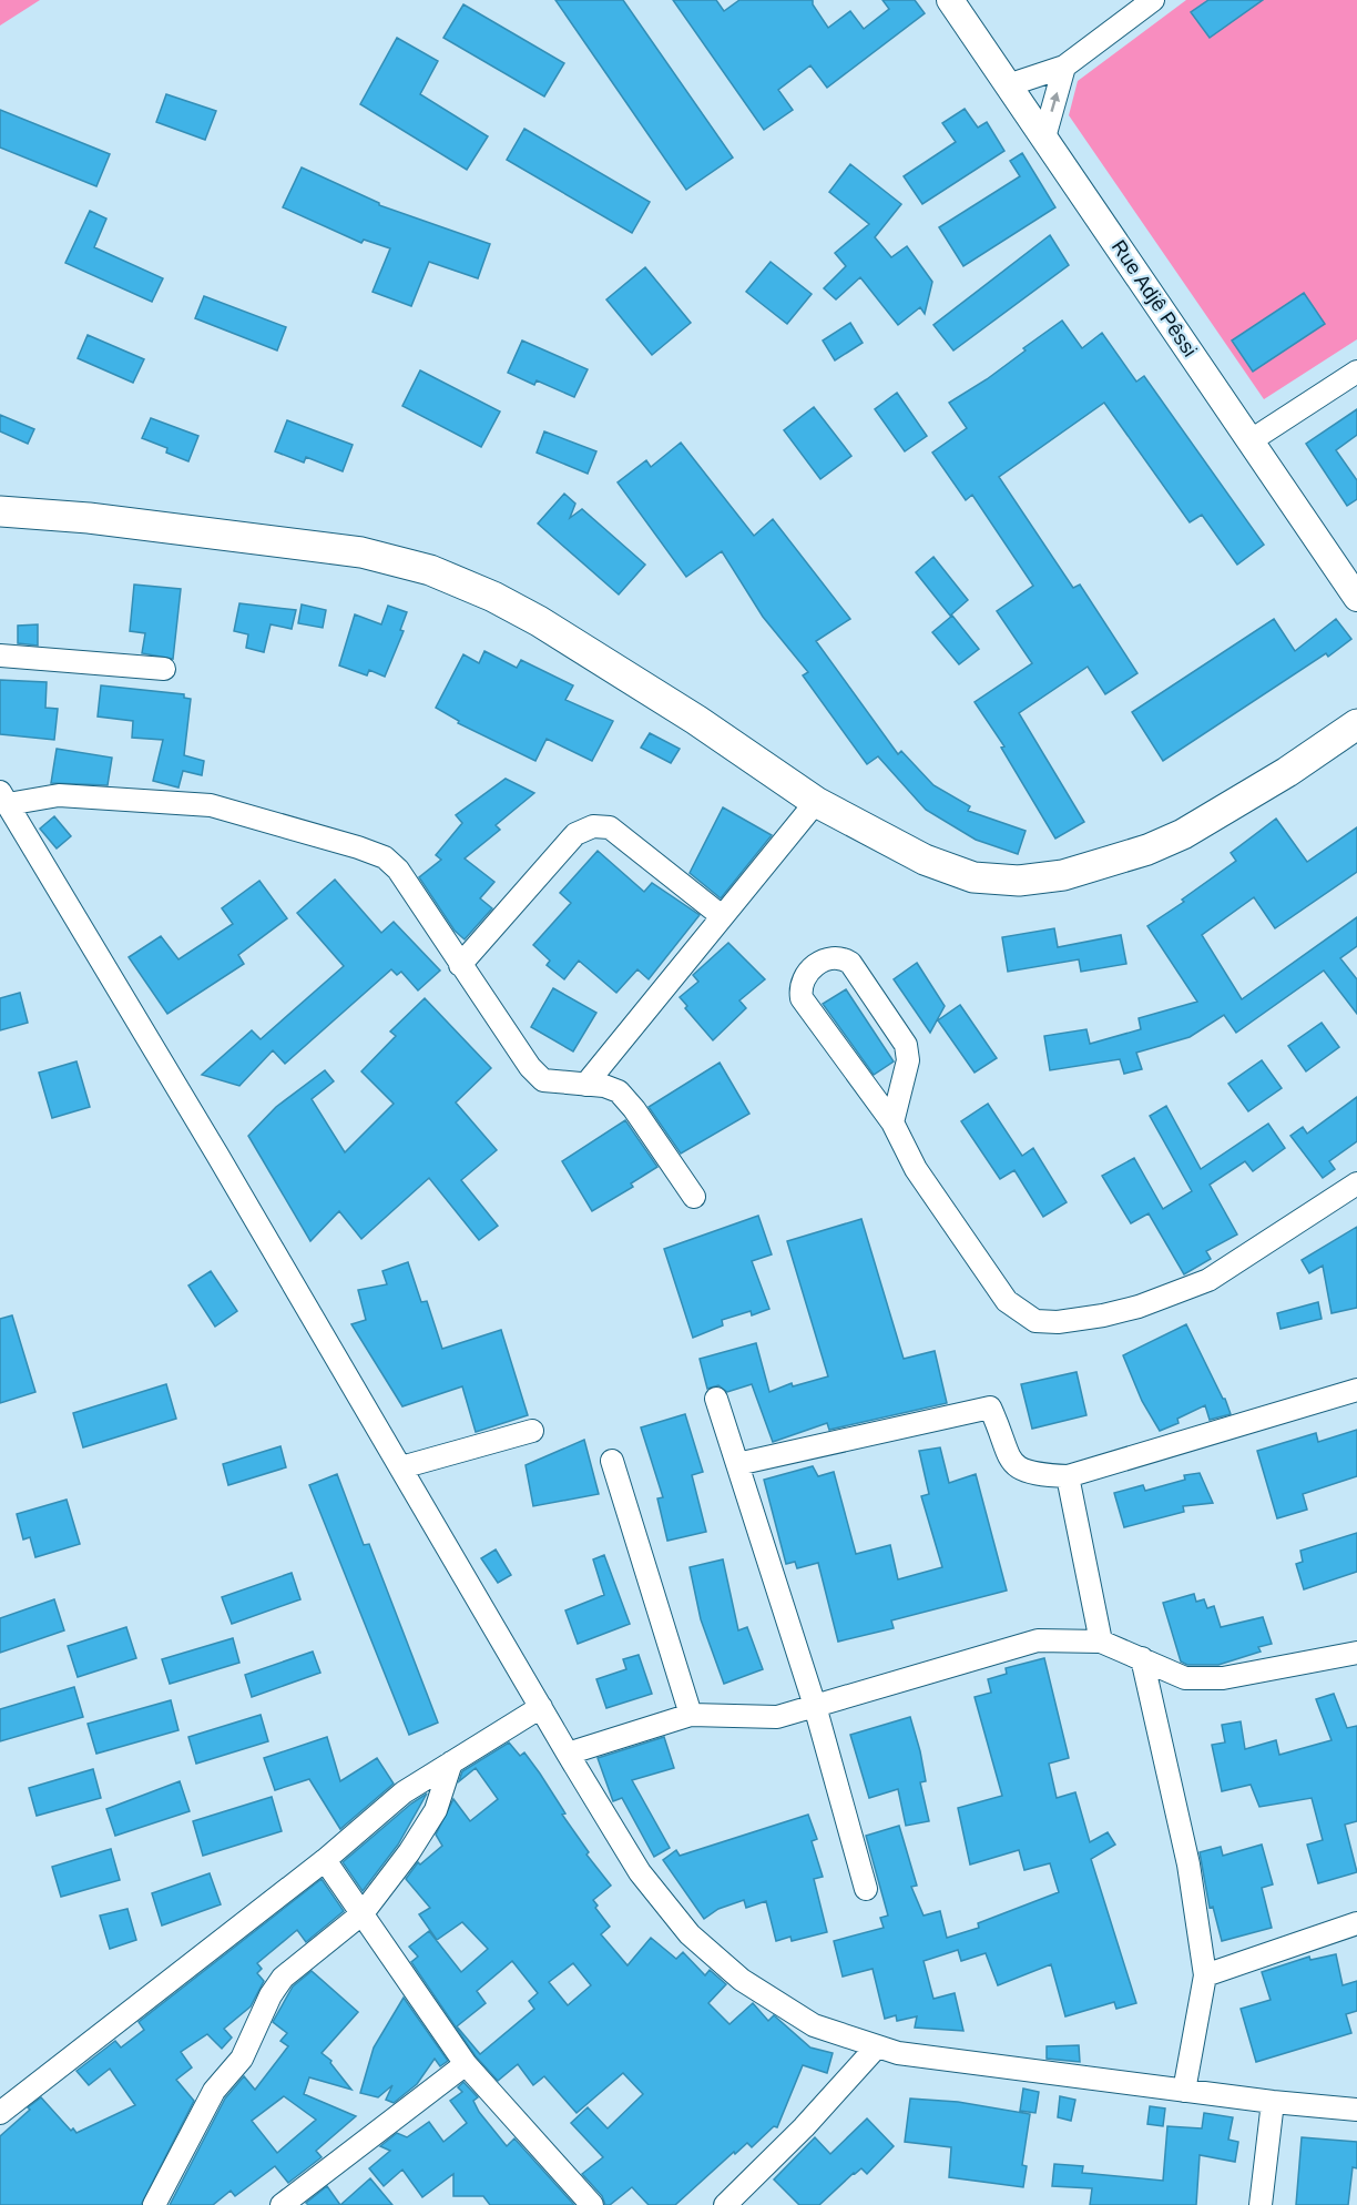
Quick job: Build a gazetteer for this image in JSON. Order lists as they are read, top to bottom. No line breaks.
{"streets":{"street":["Rue Adjê Pêssi"]}}
